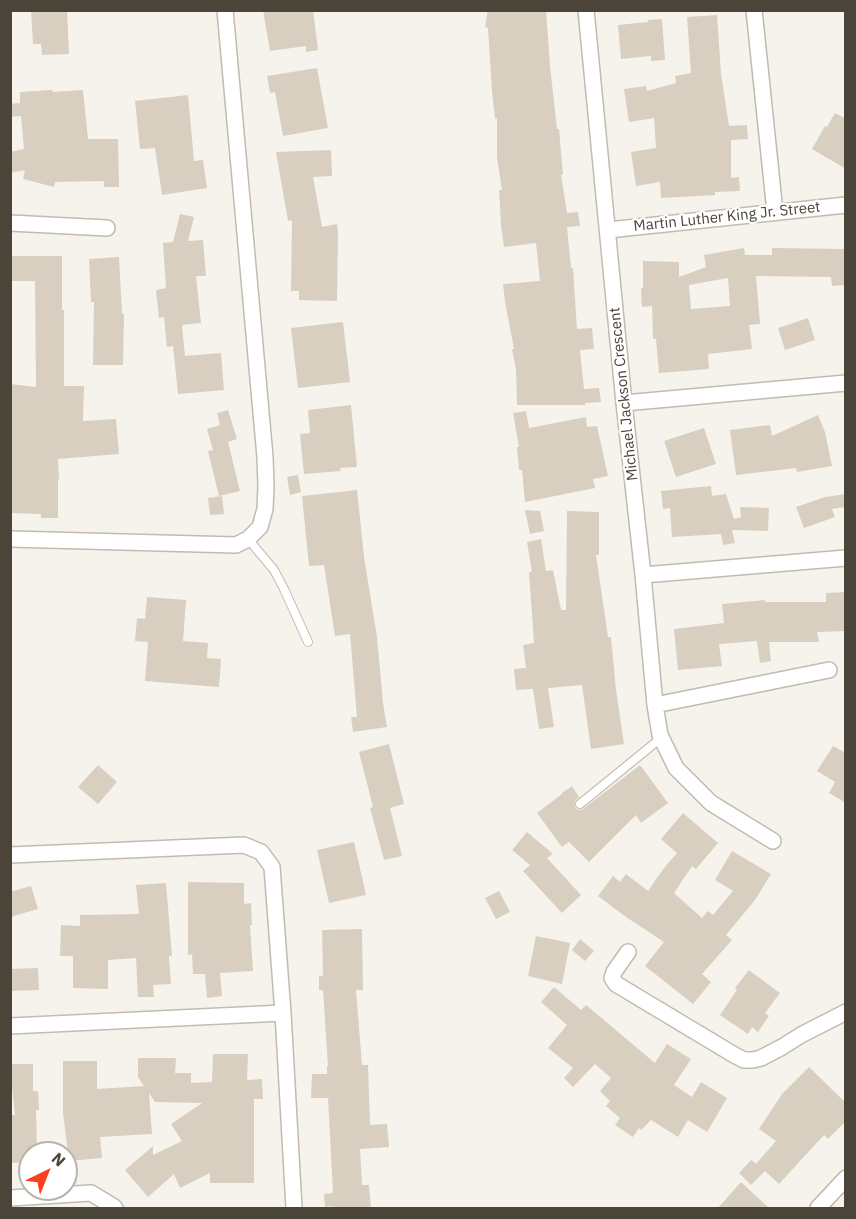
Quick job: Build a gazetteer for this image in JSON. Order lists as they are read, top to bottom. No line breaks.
{"streets":{"street":["Martin Luther King Jr. Street","Michael Jackson Crescent"]},"crossings":[["Martin Luther King Jr. Street","Michael Jackson Crescent"]],"north":"top right"}
